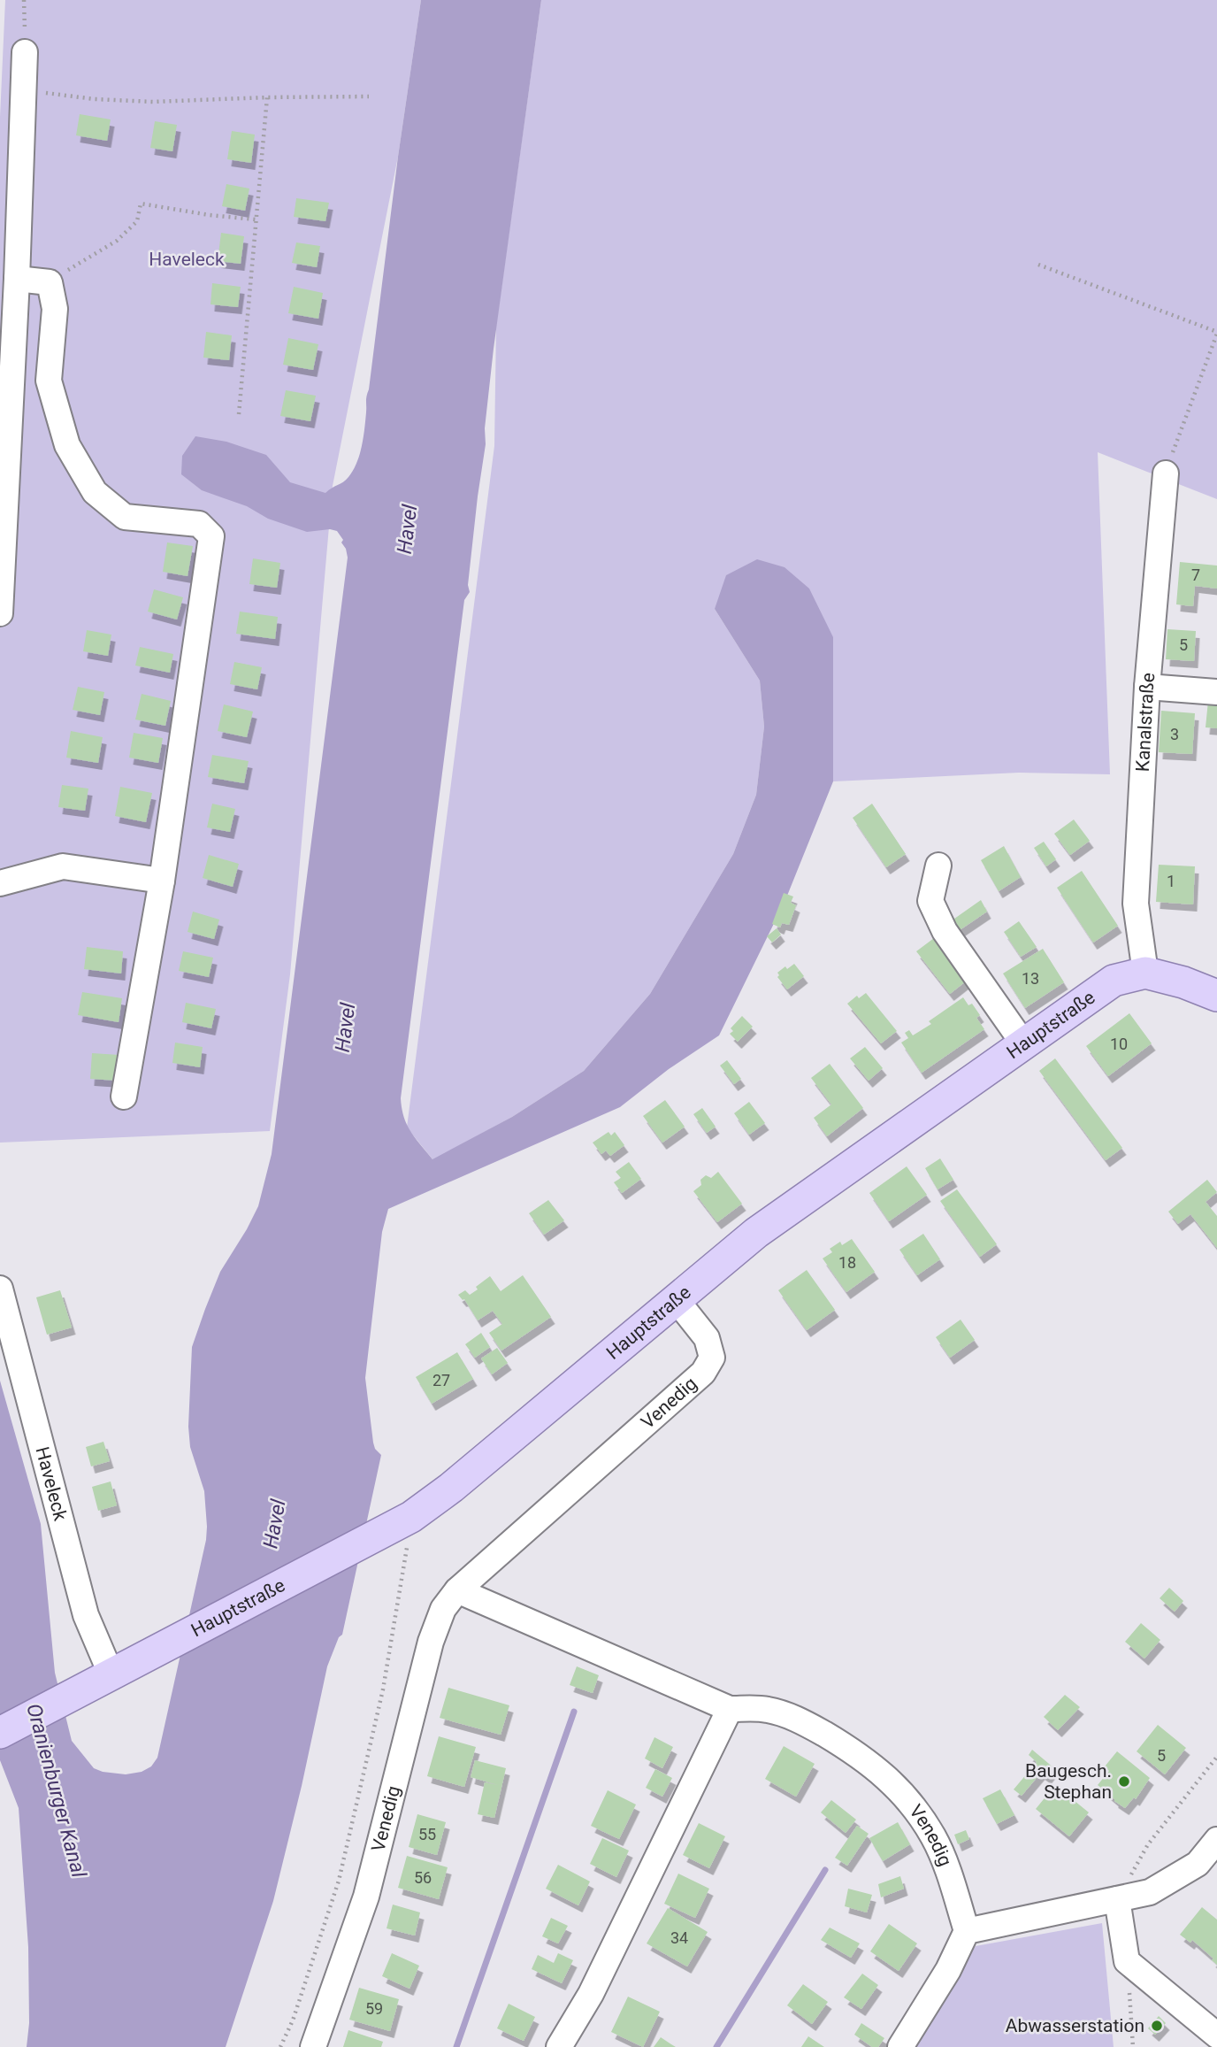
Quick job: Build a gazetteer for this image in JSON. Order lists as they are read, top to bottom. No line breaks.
{"streets":{"main road":["Hauptstraße"],"street":["Kanalstraße","Venedig","Haveleck"]},"crossings":[["Kanalstraße","Hauptstraße"],["Hauptstraße","Venedig"],["Hauptstraße","Haveleck"]],"water":["Havel","Oranienburger Kanal"],"parks":["Haveleck"],"places":["Baugesch. Stephan","Abwasserstation"],"house_numbers":["7","5","3","1","13","10","18","27","5","55","56","34","59"]}
